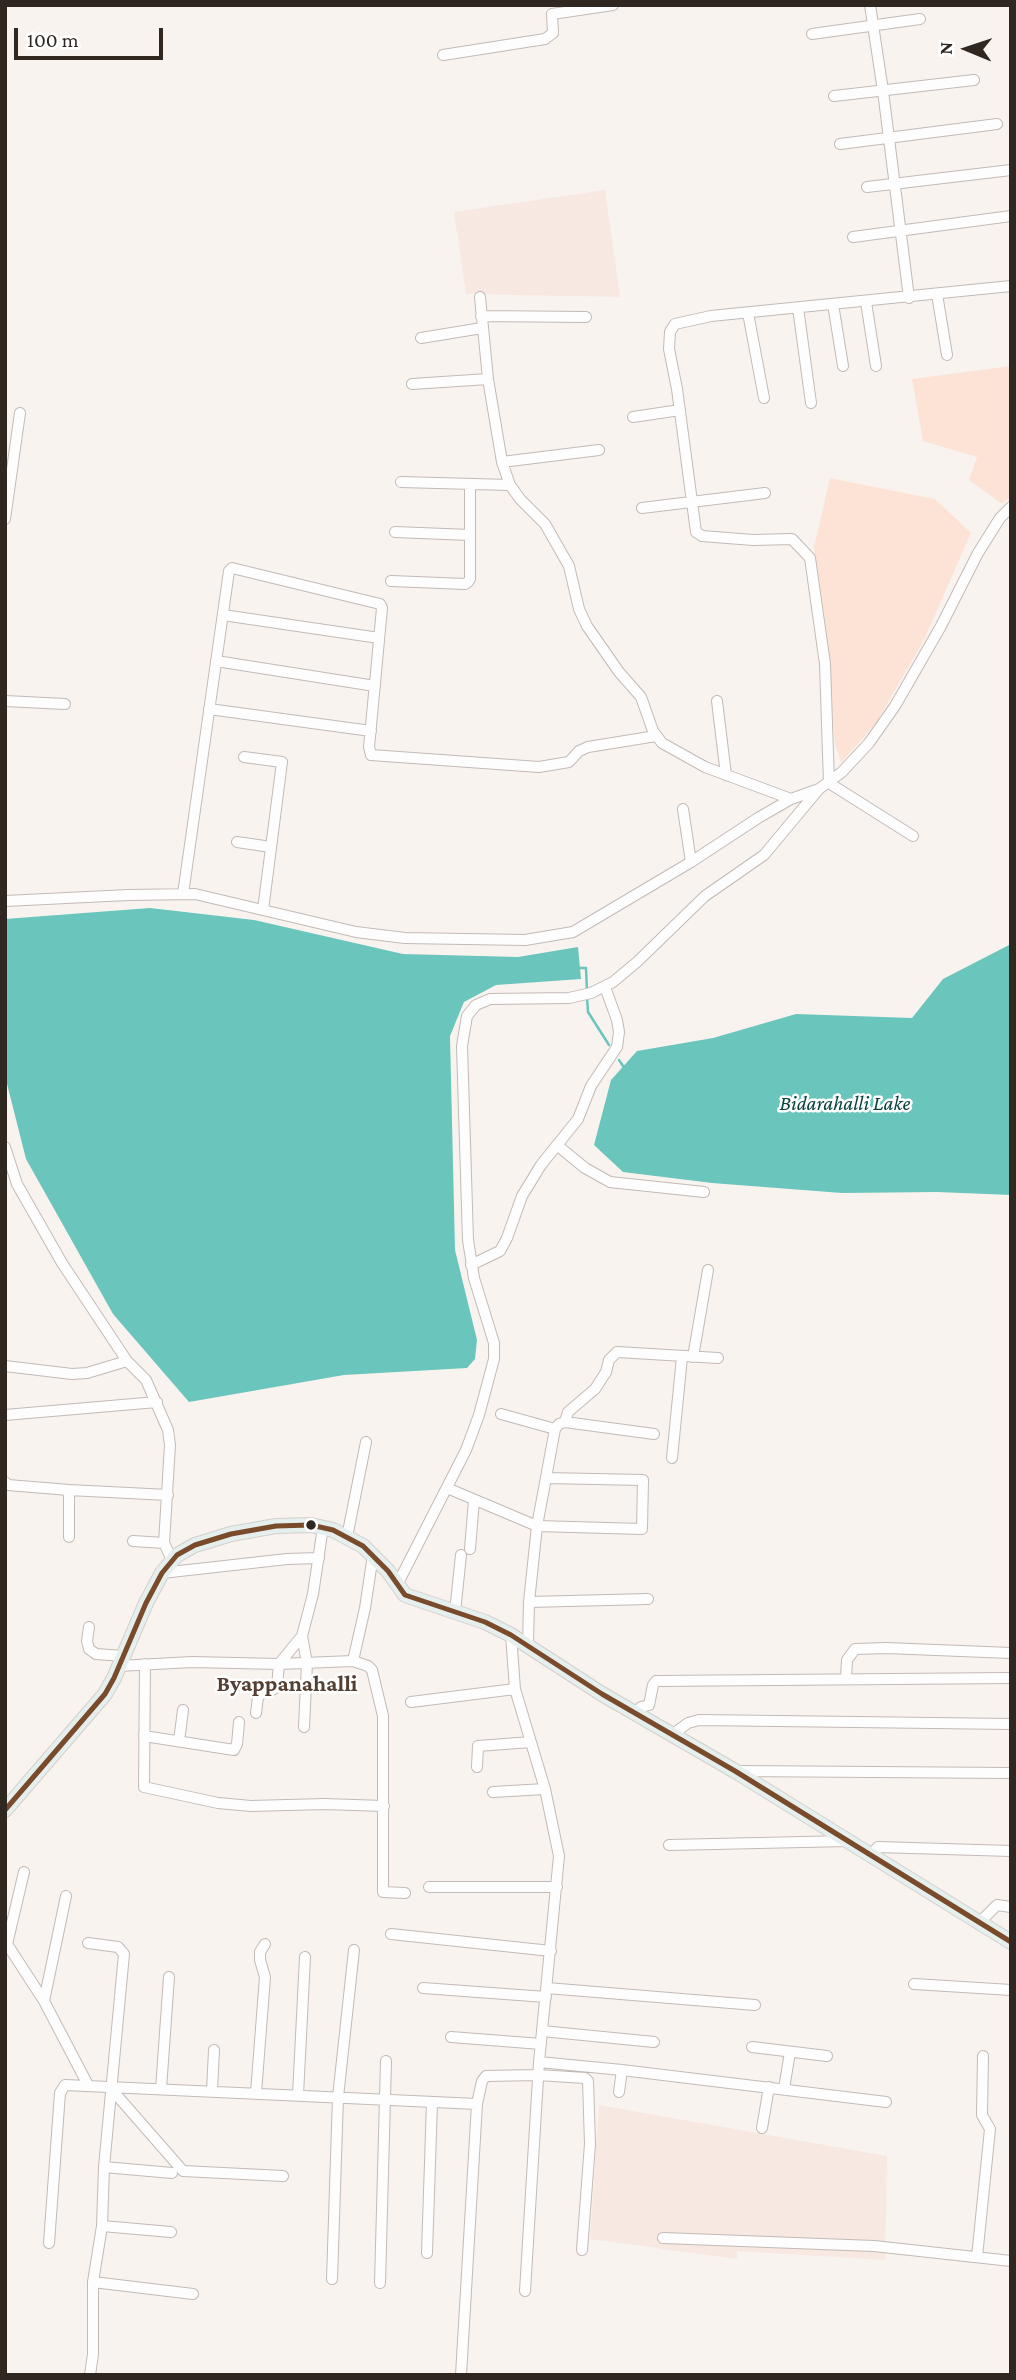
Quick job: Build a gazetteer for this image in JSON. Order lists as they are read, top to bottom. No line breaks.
{"districts":["Byappanahalli"],"water":["Bidarahalli Lake"],"scale_bar":"100 m","north":"left"}
